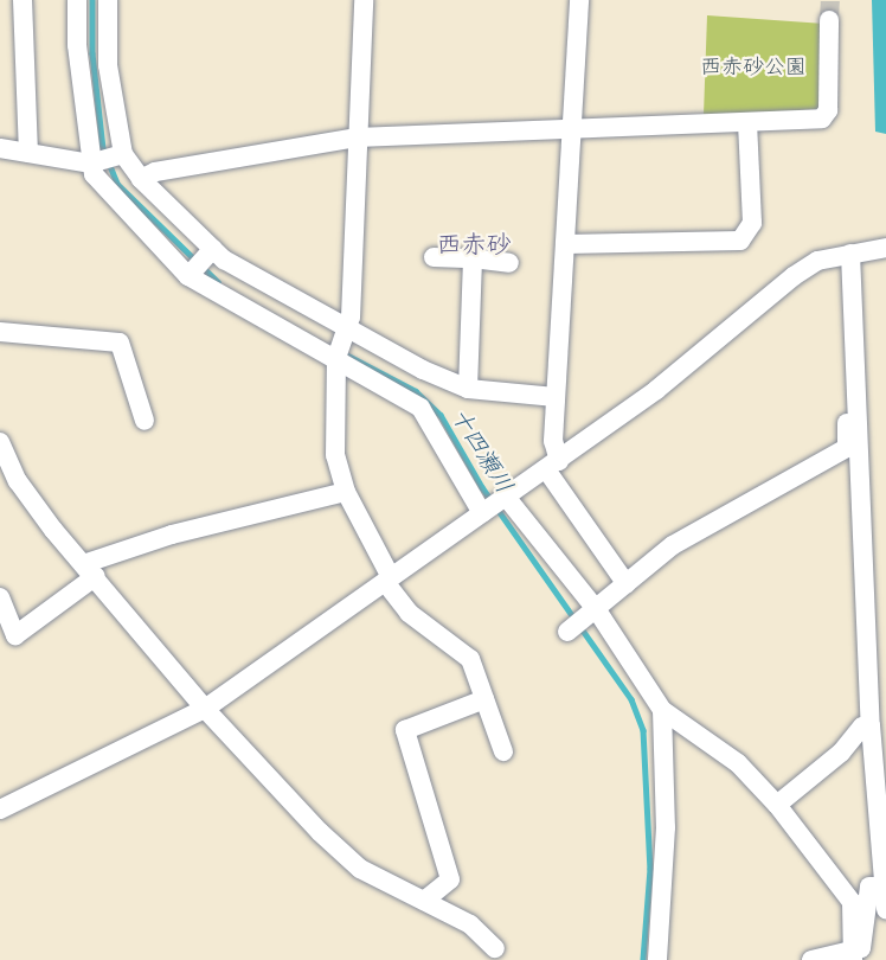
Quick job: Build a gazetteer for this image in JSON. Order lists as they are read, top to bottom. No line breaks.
{"districts":["西赤砂"],"water":["十四瀬川"],"parks":["西赤砂公園"]}
